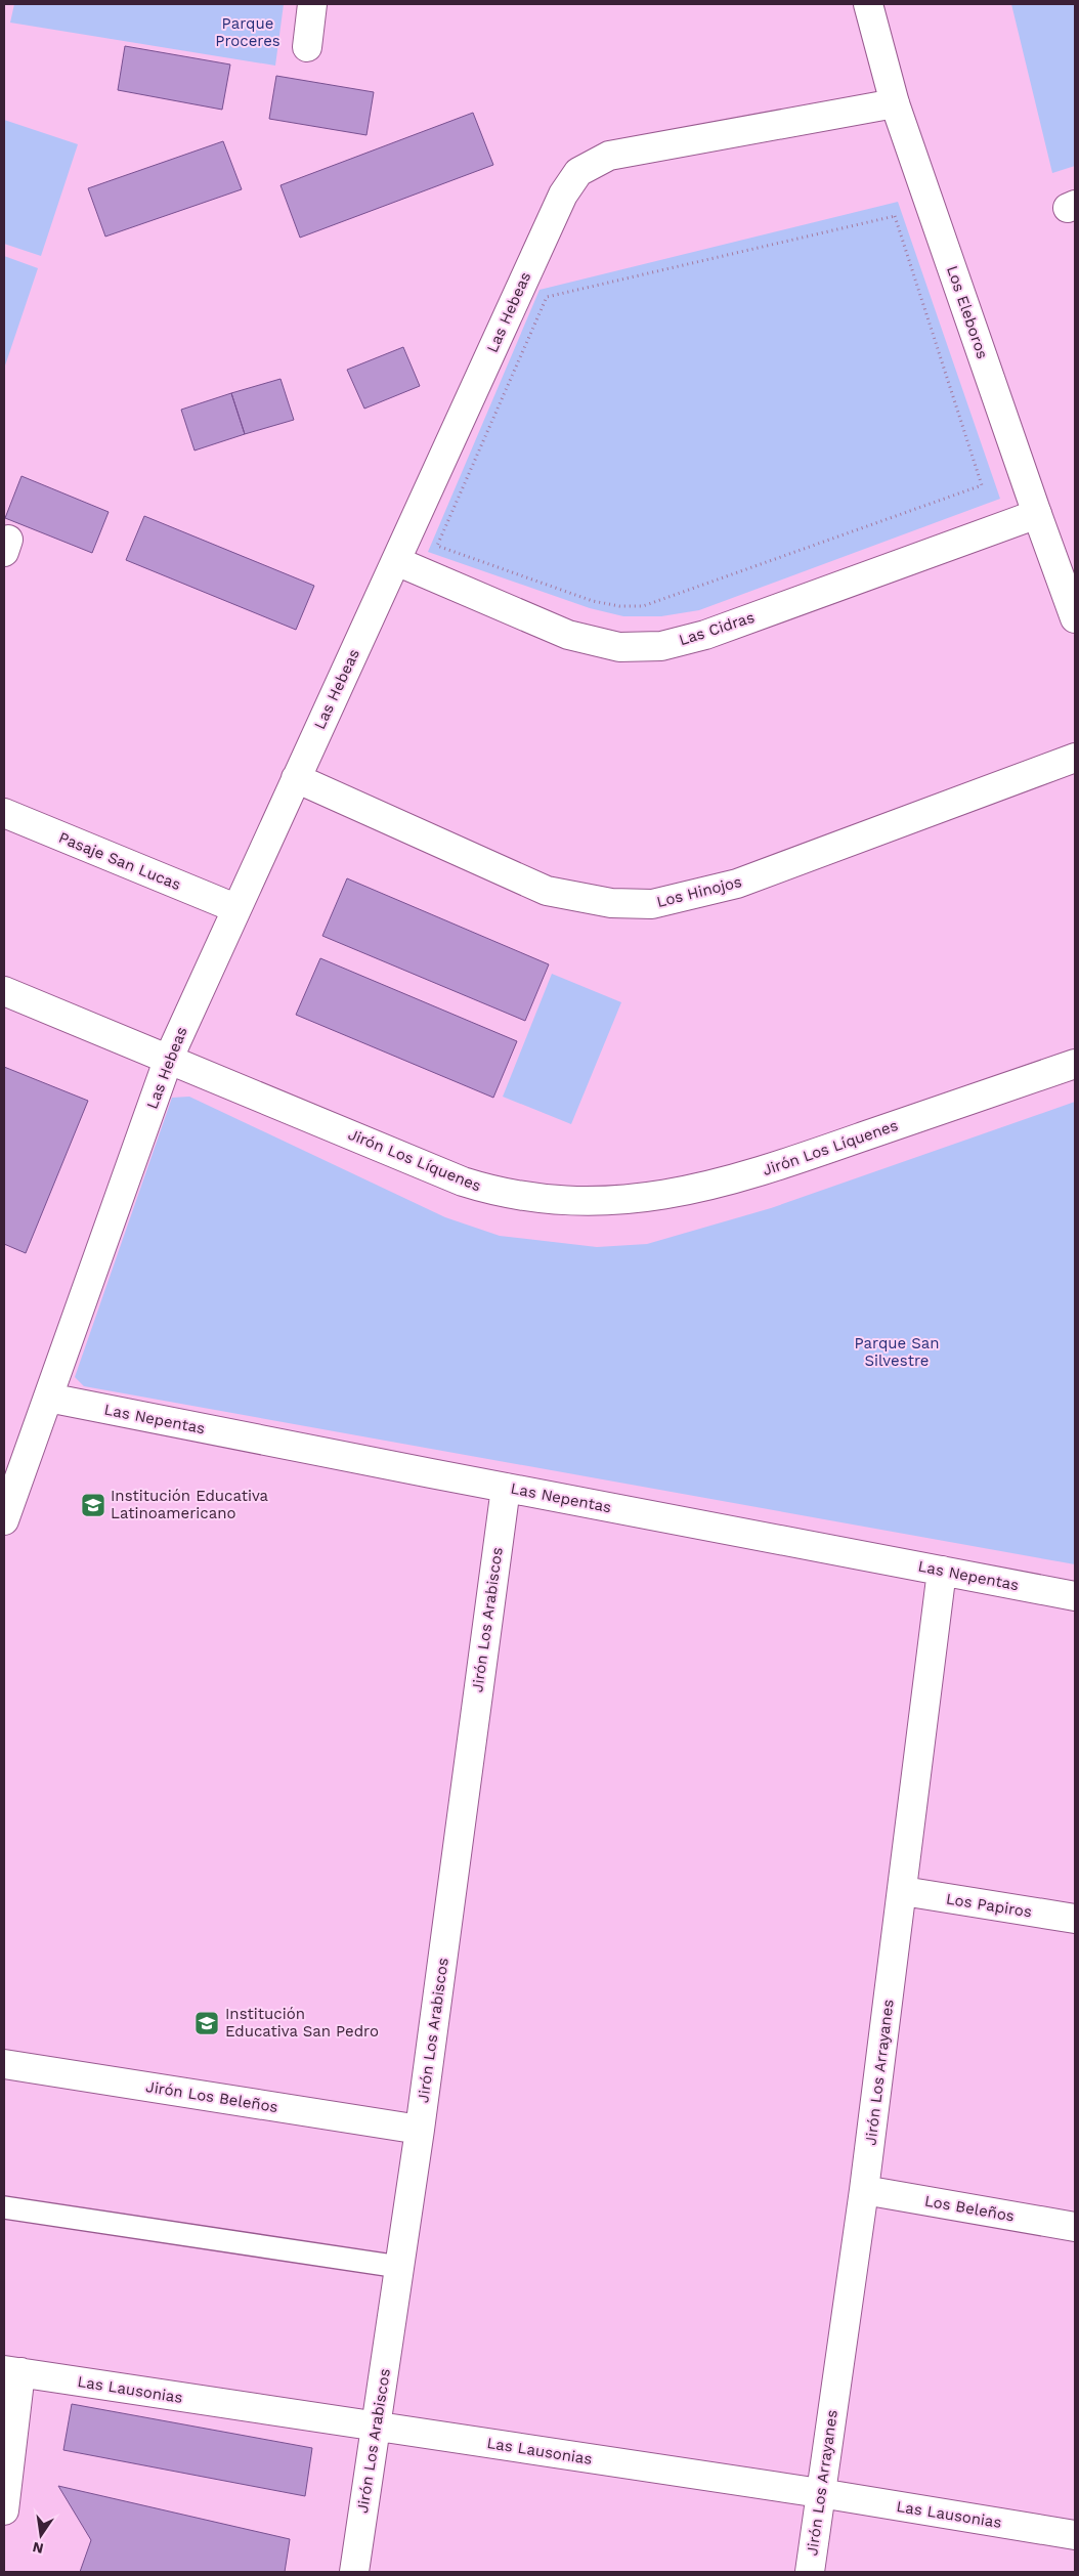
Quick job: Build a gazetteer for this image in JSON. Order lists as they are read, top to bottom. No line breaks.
{"streets":{"street":["Las Hebeas","Los Eleboros","Las Cidras","Pasaje San Lucas","Los Hinojos","Jirón Los Líquenes","Las Nepentas","Jirón Los Arabiscos","Los Papiros","Jirón Los Arrayanes","Jirón Los Beleños","Los Beleños","Las Lausonias"]},"crossings":[["Las Hebeas","Los Eleboros"],["Las Hebeas","Las Cidras"],["Las Hebeas","Pasaje San Lucas"],["Las Hebeas","Los Hinojos"],["Las Hebeas","Jirón Los Líquenes"],["Las Hebeas","Las Nepentas"],["Los Eleboros","Las Cidras"],["Las Nepentas","Jirón Los Arabiscos"],["Las Nepentas","Jirón Los Arrayanes"],["Jirón Los Arabiscos","Jirón Los Beleños"],["Jirón Los Arabiscos","Las Lausonias"],["Los Papiros","Jirón Los Arrayanes"],["Jirón Los Arrayanes","Los Beleños"],["Jirón Los Arrayanes","Las Lausonias"]],"parks":["Parque Proceres","Parque San Silvestre"],"places":{"school or university":["Institución Educativa Latinoamericano","Institución Educativa San Pedro"]},"north":"bottom"}
